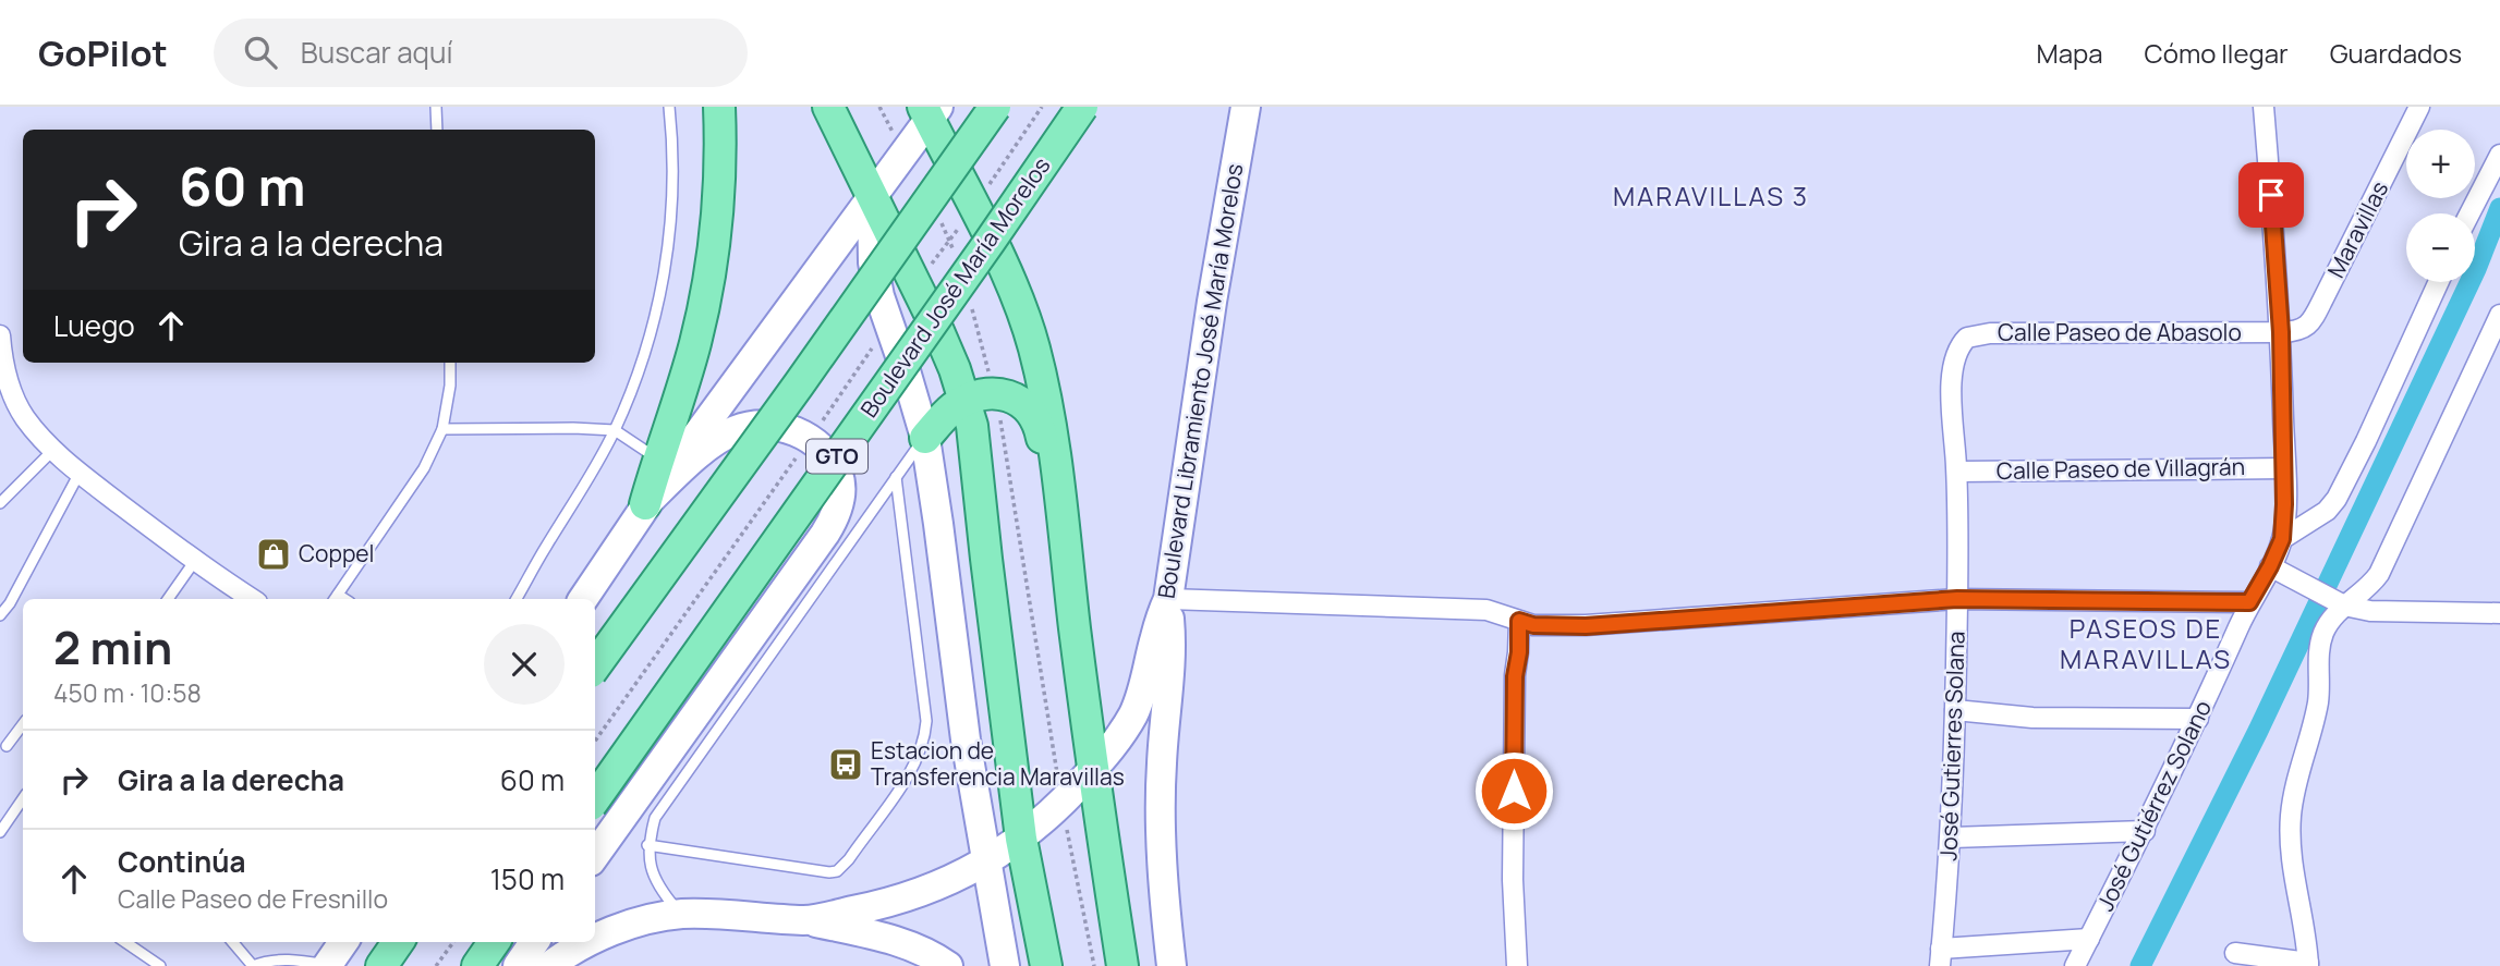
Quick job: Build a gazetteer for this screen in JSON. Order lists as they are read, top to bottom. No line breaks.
{"streets":{"main road":["Boulevard José María Morelos","GTO"],"street":["Maravillas","Calle Paseo de Abasolo","Boulevard Libramiento José María Morelos","Calle Paseo de Villagrán","José Gutierres Solana","José Gutiérrez Solano"]},"crossings":[["Maravillas","Calle Paseo de Abasolo"],["Calle Paseo de Abasolo","José Gutierres Solana"],["Calle Paseo de Villagrán","José Gutierres Solana"]],"districts":["MARAVILLAS 3","PASEOS DE MARAVILLAS"],"places":{"shop":["Coppel"],"bus stop":["Estacion de Transferencia Maravillas"]},"page":{"header":"GoPilot","search":"Buscar aquí","nav":["Mapa","Cómo llegar","Guardados"],"map_buttons":["+","−"],"turn":["60 m","Gira a la derecha"],"then":"Luego","heading":["2 min","450 m · 10:58"],"list":[{"name":"Gira a la derecha","value":"60 m"},{"name":"Continúa","note":"Calle Paseo de Fresnillo","value":"150 m"}]}}
